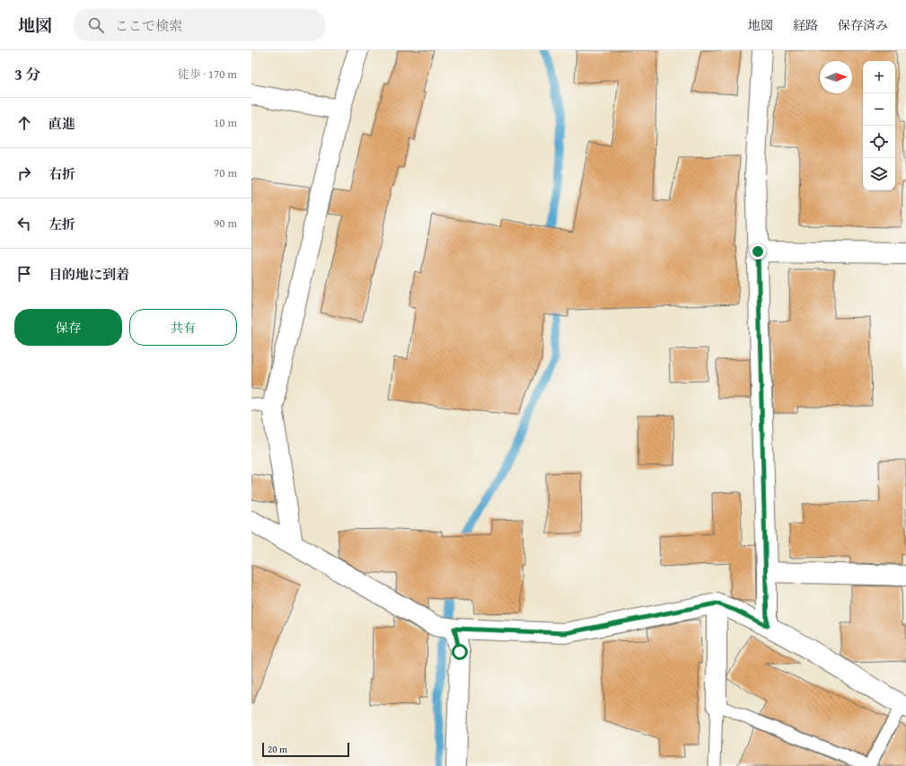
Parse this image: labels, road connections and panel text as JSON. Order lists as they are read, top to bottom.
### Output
{
  "scale_bar": "20 m",
  "north": "right",
  "page": {
    "header": "地図",
    "search": "ここで検索",
    "nav": ["地図", "経路", "保存済み"],
    "heading": ["3 分", "徒歩 · 170 m"],
    "map_buttons": ["+", "−"],
    "list": [
      ["直進", "10 m"],
      ["右折", "70 m"],
      ["左折", "90 m"],
      "目的地に到着"
    ],
    "buttons": ["保存", "共有"],
    "scale": "20 m"
  }
}
